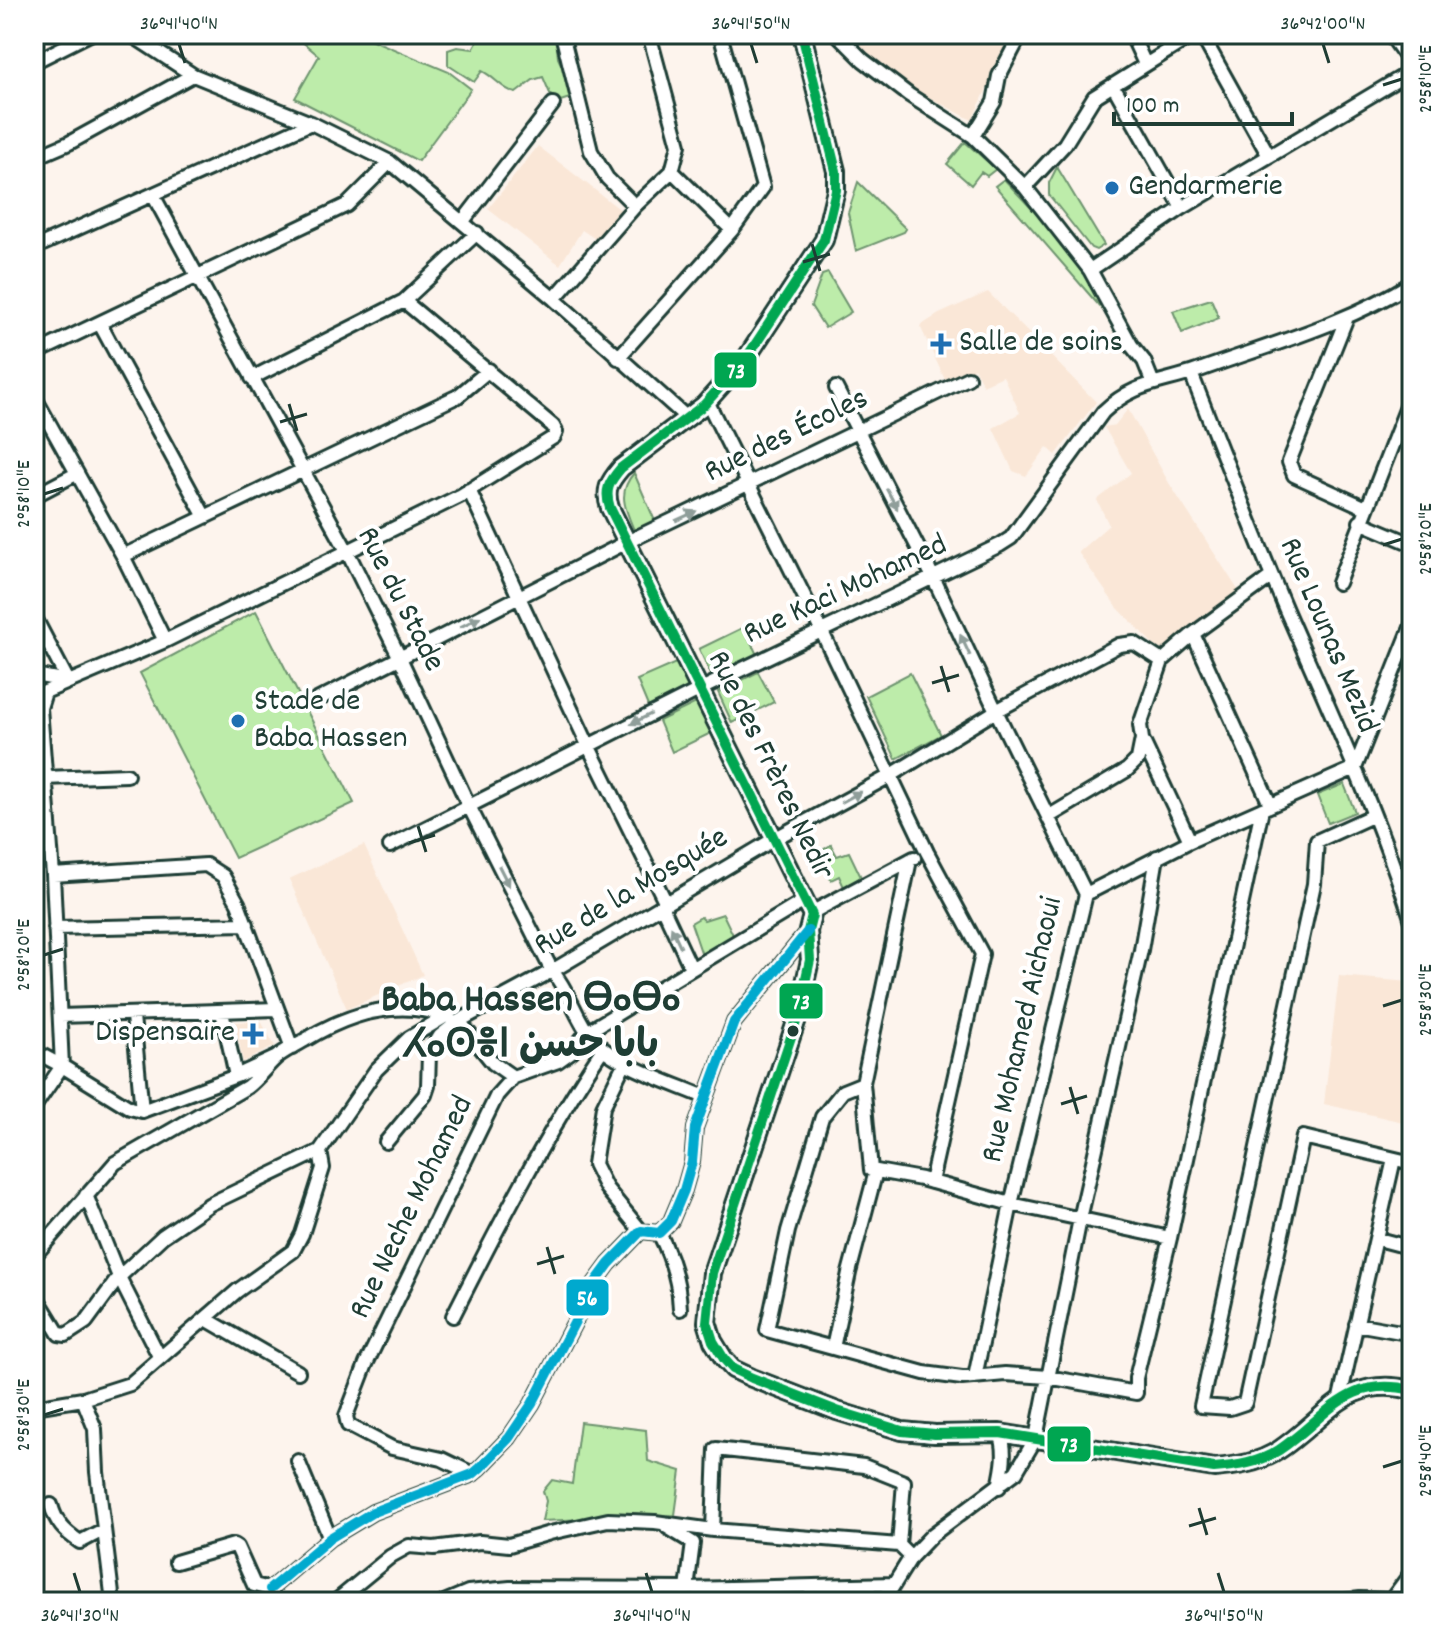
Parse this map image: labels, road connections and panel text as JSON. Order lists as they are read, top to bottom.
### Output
{
  "streets": {
    "main road": ["Rue des Frères Nedir"],
    "street": [
      "Rue des Écoles",
      "Rue Kaci Mohamed",
      "Rue du Stade",
      "Rue Lounas Mezid",
      "Rue de la Mosquée",
      "Rue Mohamed Aichaoui",
      "Rue Neche Mohamed"
    ]
  },
  "crossings": [
    ["Rue des Écoles", "Rue du Stade"],
    ["Rue des Écoles", "Rue des Frères Nedir"],
    ["Rue des Écoles", "Rue Mohamed Aichaoui"],
    ["Rue Kaci Mohamed", "Rue du Stade"],
    ["Rue Kaci Mohamed", "Rue Lounas Mezid"],
    ["Rue Kaci Mohamed", "Rue des Frères Nedir"],
    ["Rue Kaci Mohamed", "Rue Mohamed Aichaoui"],
    ["Rue du Stade", "Rue de la Mosquée"],
    ["Rue du Stade", "Rue Neche Mohamed"],
    ["Rue des Frères Nedir", "Rue de la Mosquée"],
    ["Rue des Frères Nedir", "Rue Neche Mohamed"],
    ["Rue de la Mosquée", "Rue Mohamed Aichaoui"]
  ],
  "one_way": ["Rue des Écoles"],
  "districts": ["Baba Hassen ⴱⴰⴱⴰ ⵃⴰⵙⴻⵏ بابا حسن"],
  "places": {
    "other": ["Gendarmerie", "Stade de Baba Hassen"],
    "health": ["Salle de soins", "Dispensaire"]
  },
  "lines": ["transit line 73", "transit line 56"],
  "scale_bar": "100 m",
  "coordinates": [
    "36°41'40\"N",
    "36°41'50\"N",
    "36°42'00\"N",
    "2°58'10\"E",
    "2°58'20\"E",
    "2°58'30\"E",
    "2°58'40\"E",
    "36°41'30\"N"
  ]
}
